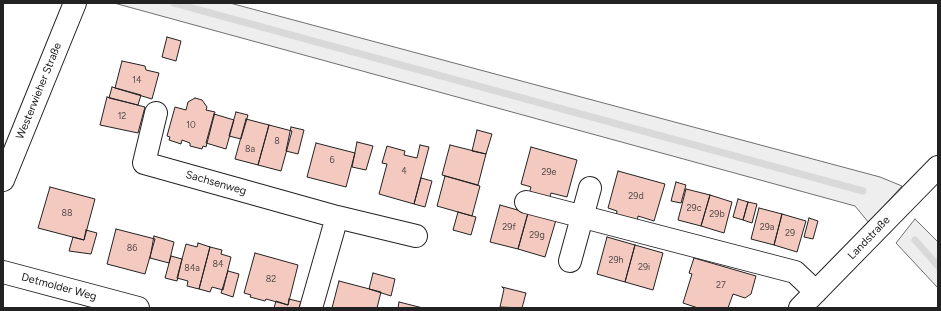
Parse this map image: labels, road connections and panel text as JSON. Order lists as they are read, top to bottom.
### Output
{
  "streets": {
    "street": [
      "Westerwieher Straße",
      "Sachsenweg",
      "Landstraße",
      "Detmolder Weg"
    ]
  },
  "house_numbers": [
    "14",
    "12",
    "10",
    "8",
    "8a",
    "6",
    "4",
    "29e",
    "29d",
    "29c",
    "88",
    "29b",
    "29f",
    "29a",
    "29",
    "29g",
    "86",
    "29h",
    "84",
    "29i",
    "84a",
    "82",
    "27"
  ]
}
